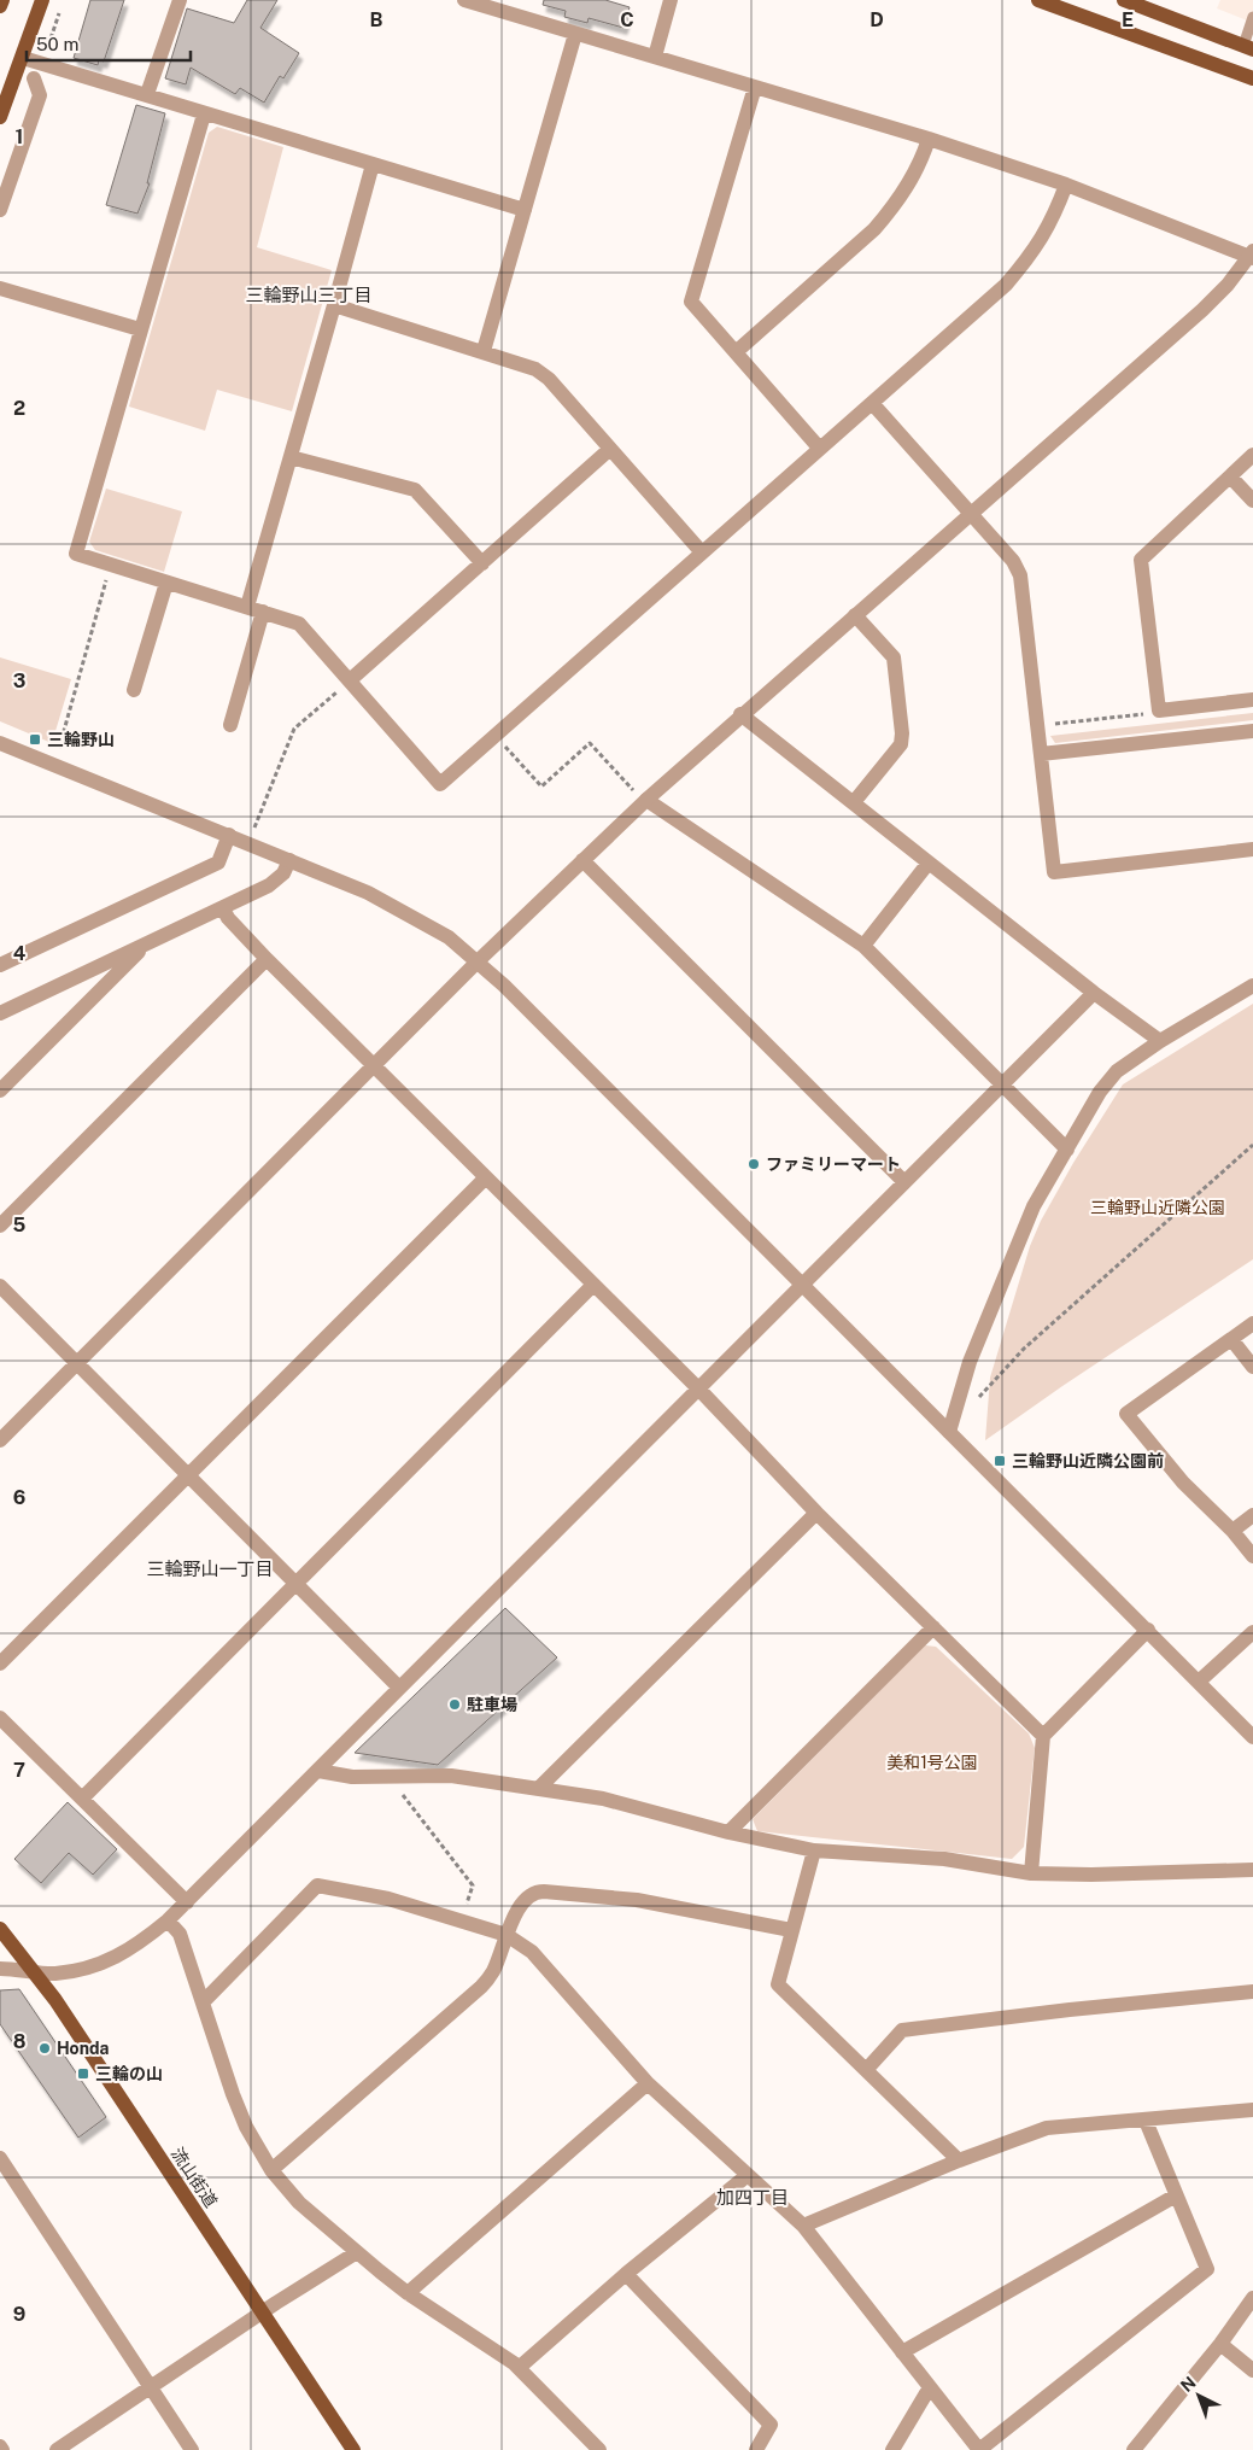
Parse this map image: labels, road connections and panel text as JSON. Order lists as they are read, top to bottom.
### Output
{
  "streets": {
    "main road": ["流山街道"]
  },
  "districts": ["三輪野山三丁目", "三輪野山一丁目", "加四丁目"],
  "parks": ["三輪野山近隣公園", "美和1号公園"],
  "places": {
    "transit": ["三輪野山", "三輪野山近隣公園前", "三輪の山"],
    "other": ["ファミリーマート", "駐車場", "Honda"]
  },
  "scale_bar": "50 m",
  "north": "top left",
  "grid": {
    "columns": [
      "B",
      "C",
      "D",
      "E"
    ],
    "rows": [
      "1",
      "2",
      "3",
      "4",
      "5",
      "6",
      "7",
      "8",
      "9"
    ]
  }
}
